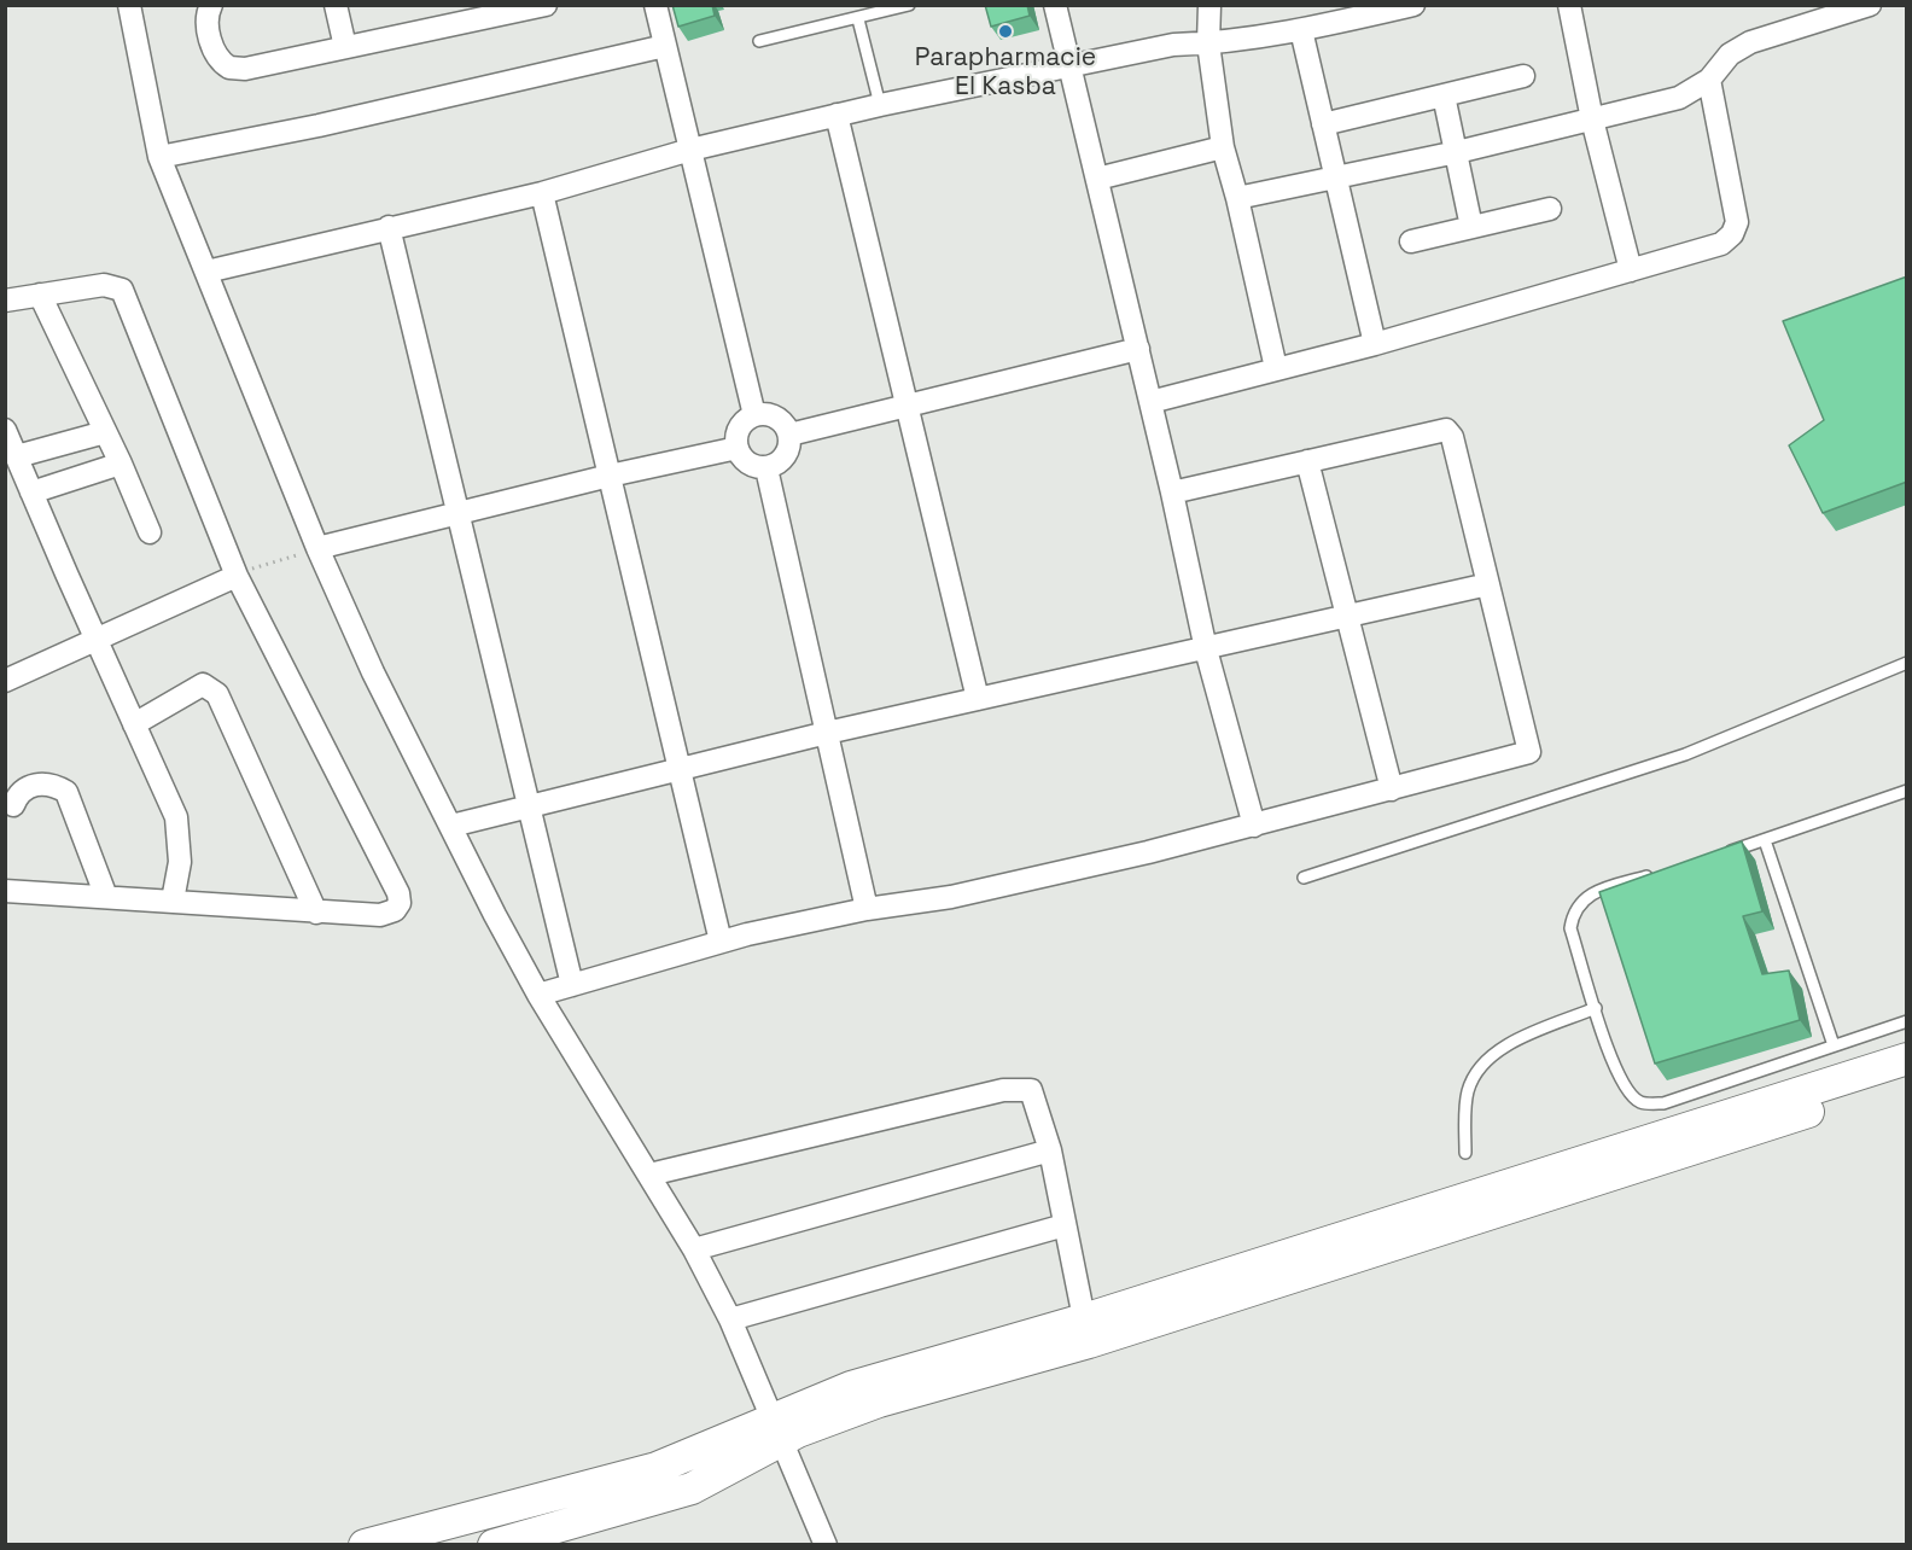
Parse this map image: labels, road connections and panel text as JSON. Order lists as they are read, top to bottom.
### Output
{
  "places": ["Parapharmacie El Kasba"]
}
